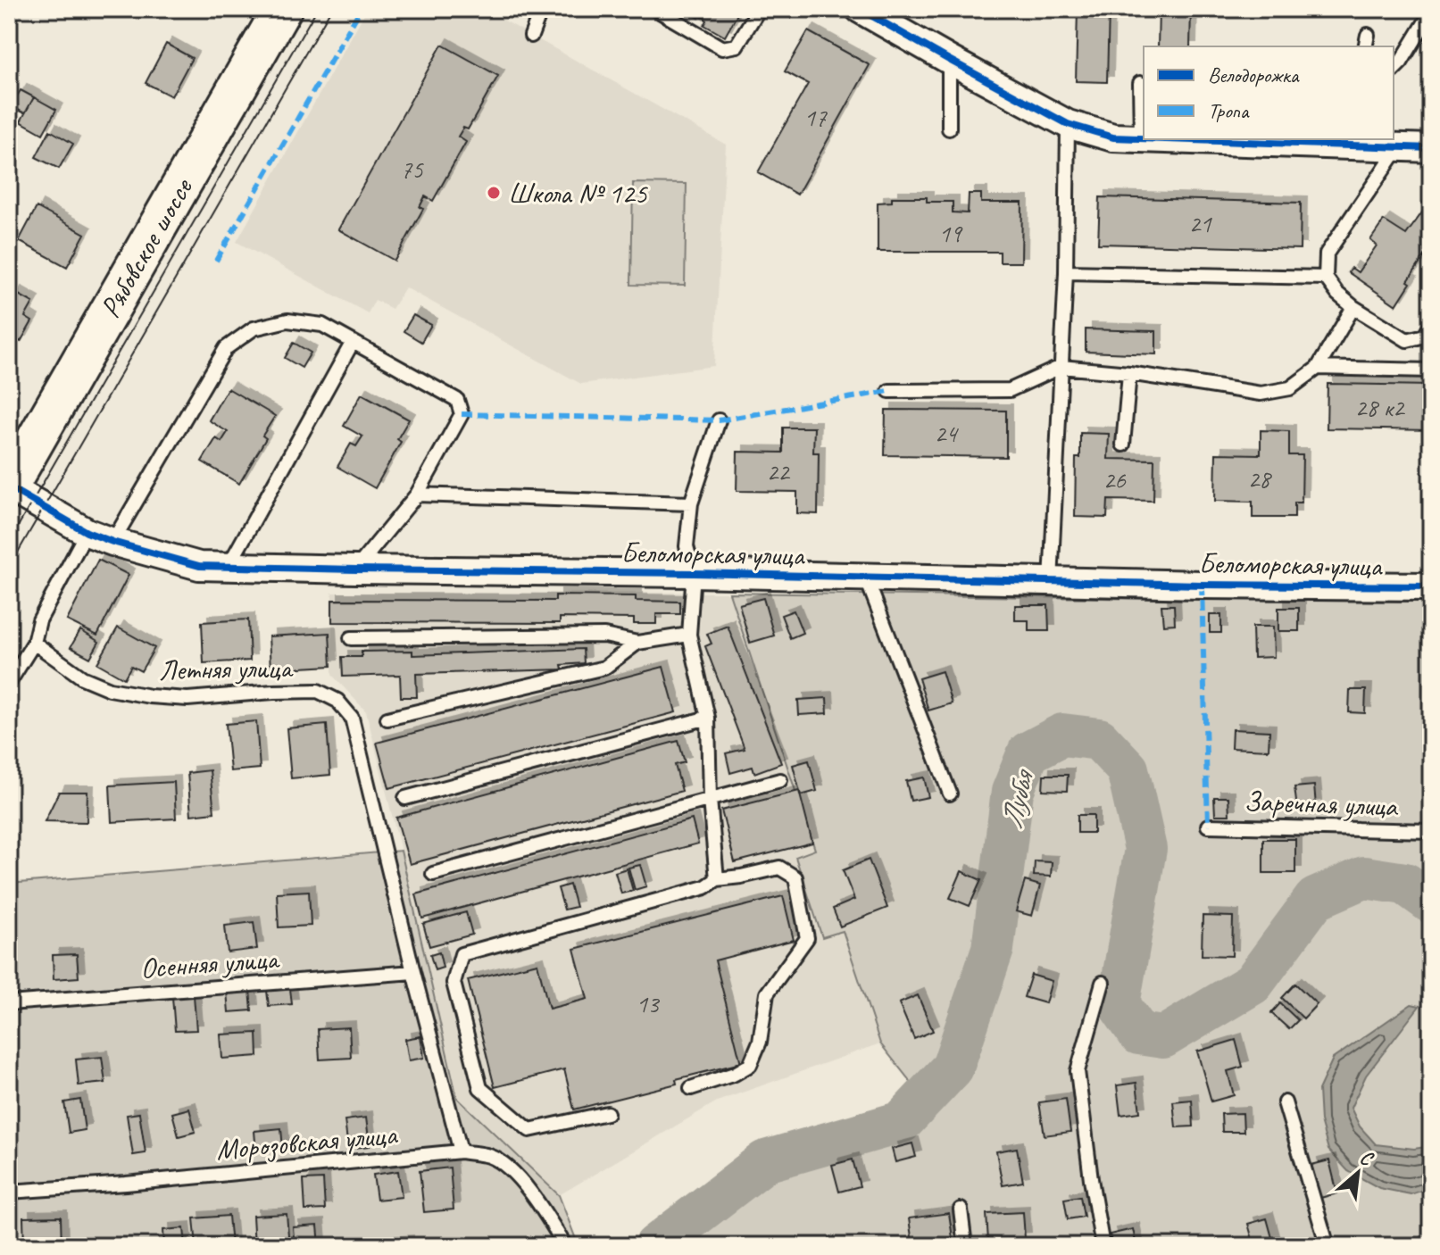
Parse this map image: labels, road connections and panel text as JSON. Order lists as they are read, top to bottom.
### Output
{
  "streets": {
    "main road": ["Рябовское шоссе"],
    "street": ["Беломорская улица"],
    "lane": [
      "Летняя улица",
      "Заречная улица",
      "Осенняя улица",
      "Морозовская улица"
    ]
  },
  "crossings": [
    ["Рябовское шоссе", "Беломорская улица"],
    ["Летняя улица", "Осенняя улица"]
  ],
  "water": ["Лубья"],
  "places": ["Школа № 125"],
  "house_numbers": [
    "17",
    "75",
    "21",
    "19",
    "28 к2",
    "24",
    "22",
    "28",
    "26",
    "13"
  ],
  "legend": ["Велодорожка", "Тропа"],
  "north": "top right"
}
